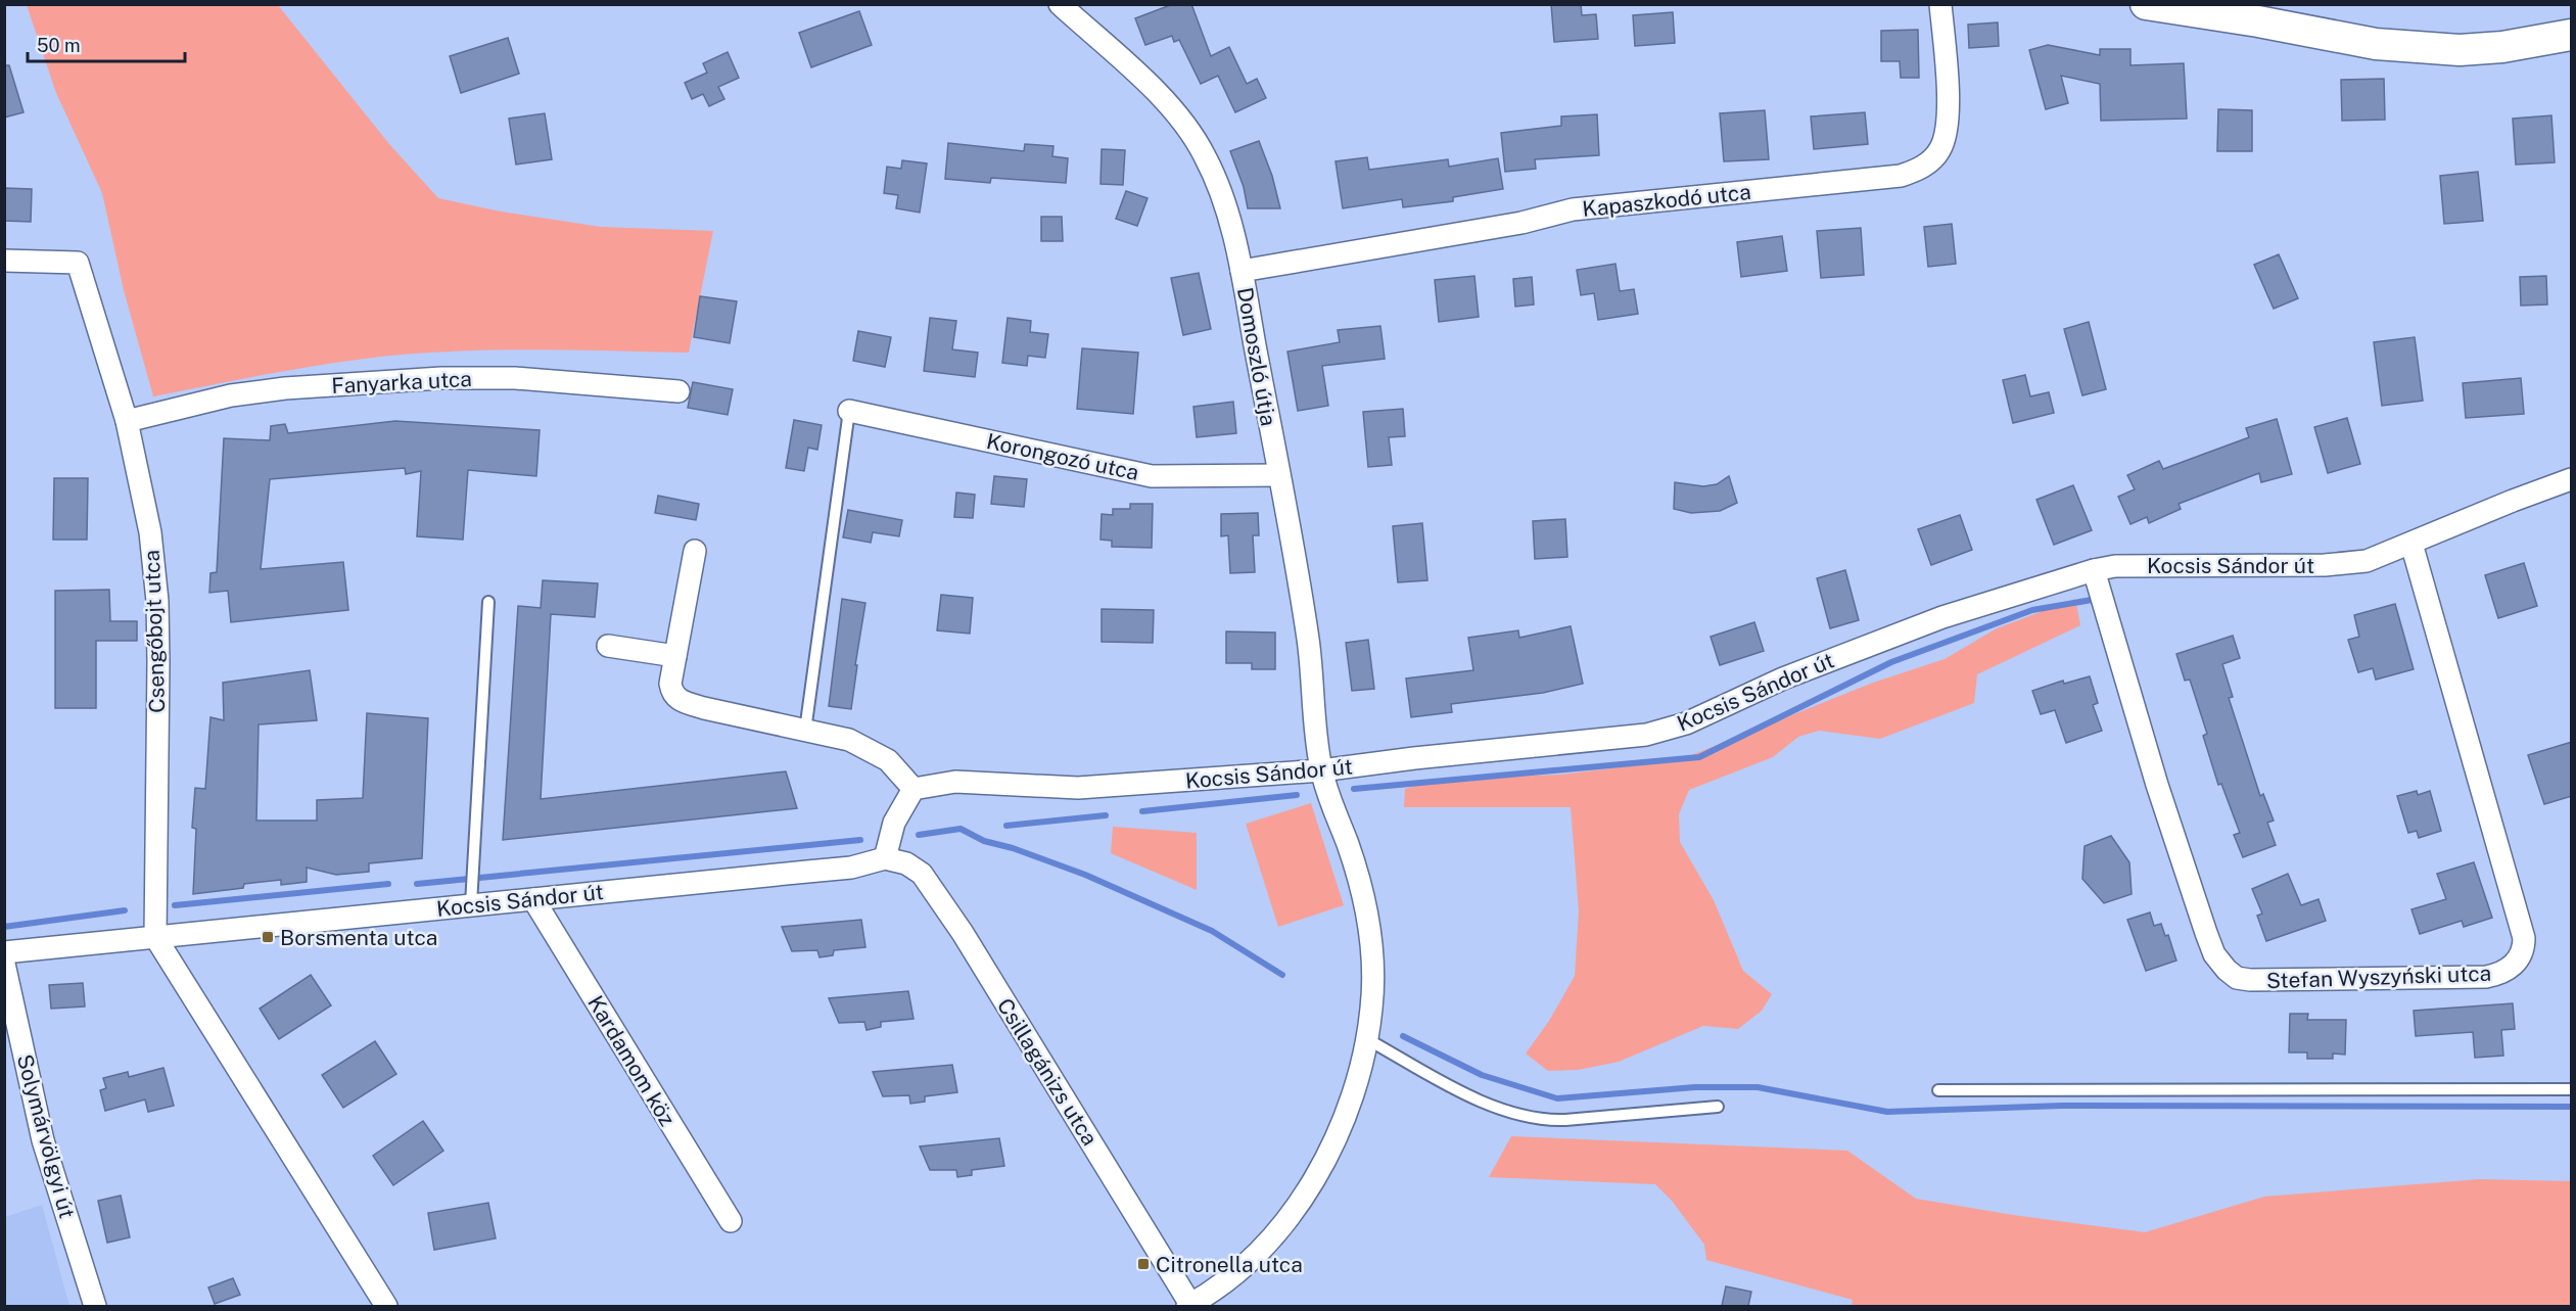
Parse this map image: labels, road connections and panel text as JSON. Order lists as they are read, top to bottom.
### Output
{
  "streets": {
    "street": [
      "Kapaszkodó utca",
      "Domoszló útja",
      "Fanyarka utca",
      "Korongozó utca",
      "Kocsis Sándor út",
      "Csengőbojt utca",
      "Stefan Wyszyński utca",
      "Kardamom köz",
      "Csillagánizs utca",
      "Solymárvölgyi út"
    ]
  },
  "crossings": [
    ["Kapaszkodó utca", "Domoszló útja"],
    ["Domoszló útja", "Korongozó utca"],
    ["Domoszló útja", "Kocsis Sándor út"],
    ["Domoszló útja", "Csillagánizs utca"],
    ["Fanyarka utca", "Csengőbojt utca"],
    ["Kocsis Sándor út", "Csengőbojt utca"],
    ["Kocsis Sándor út", "Stefan Wyszyński utca"],
    ["Kocsis Sándor út", "Kardamom köz"],
    ["Kocsis Sándor út", "Csillagánizs utca"]
  ],
  "places": {
    "transit": ["Borsmenta utca", "Citronella utca"]
  },
  "scale_bar": "50 m"
}
